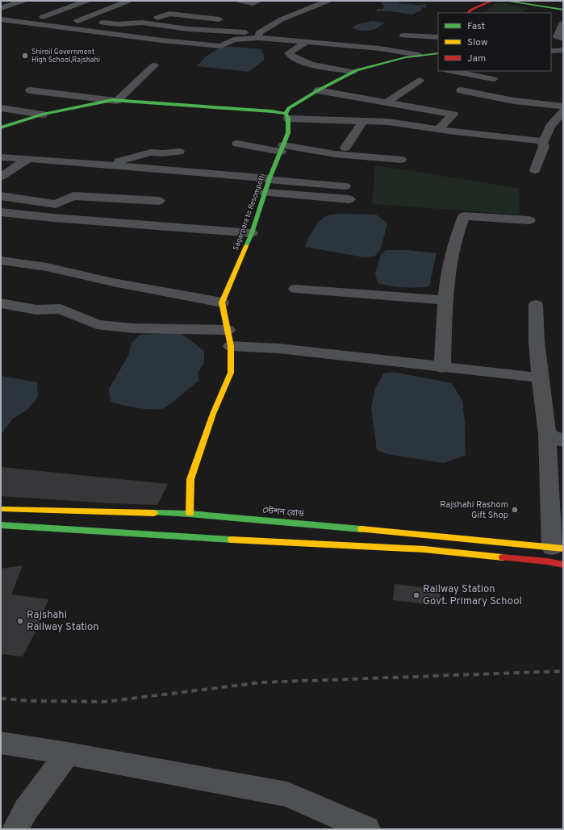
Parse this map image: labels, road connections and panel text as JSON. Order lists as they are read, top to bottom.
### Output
{
  "streets": {
    "main road": ["Sagarpara to Resompotti", "স্টেশন রোড"]
  },
  "places": [
    "Shiroil Government High School,Rajshahi",
    "Rajshahi Rashom Gift Shop",
    "Railway Station Govt. Primary School",
    "Rajshahi Railway Station"
  ],
  "legend": ["Fast", "Slow", "Jam"]
}
